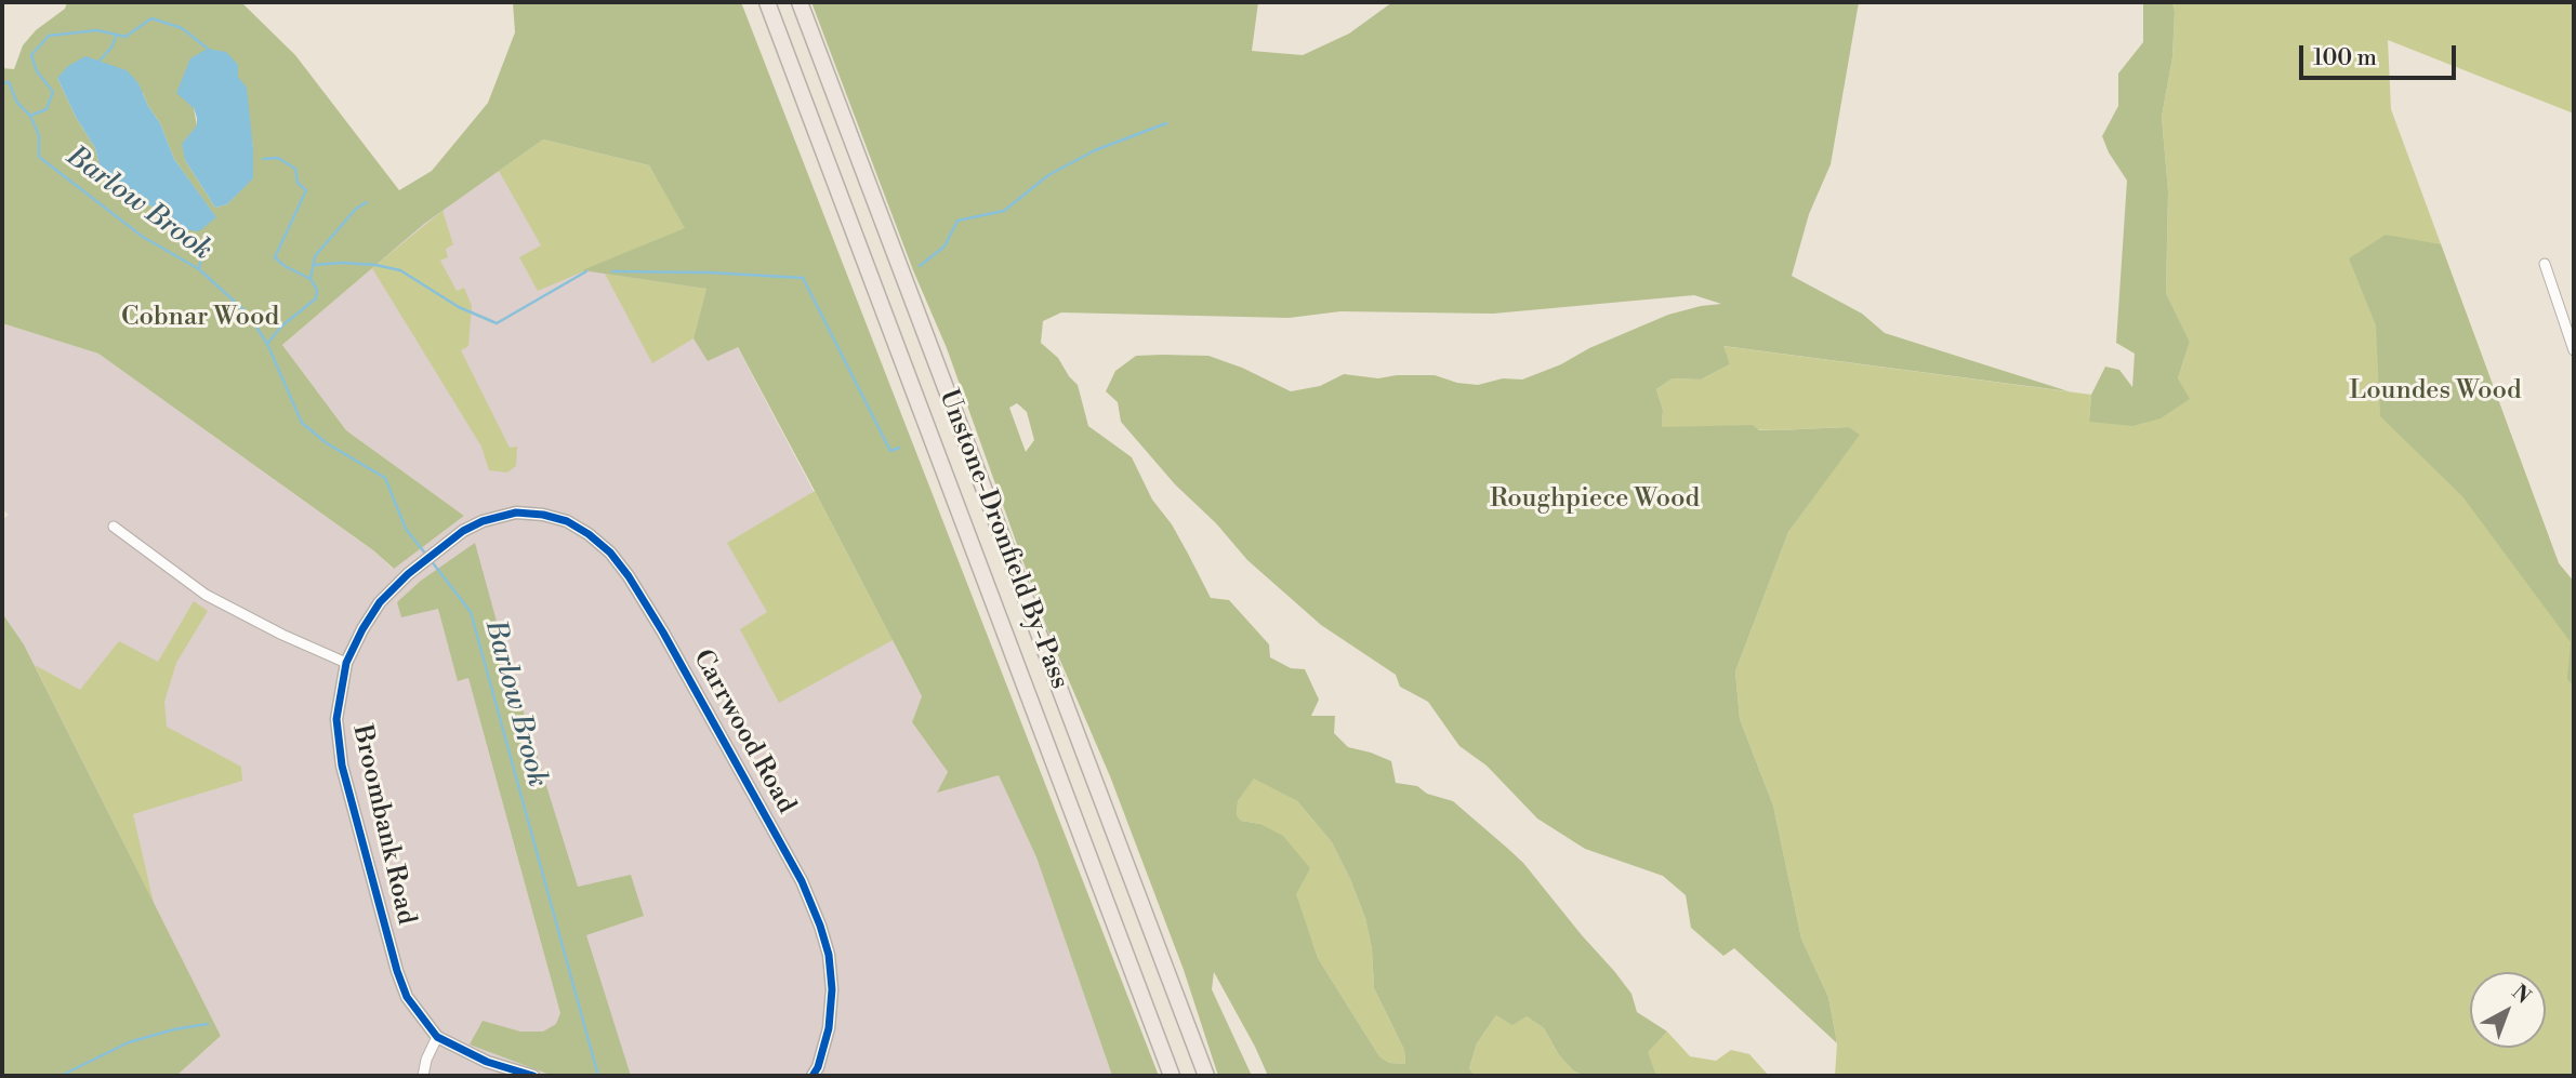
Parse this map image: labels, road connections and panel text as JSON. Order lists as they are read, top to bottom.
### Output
{
  "streets": {
    "highway": ["Unstone-Dronfield By-Pass"],
    "street": ["Carrwood Road", "Broombank Road"]
  },
  "crossings": [
    ["Carrwood Road", "Broombank Road"]
  ],
  "water": ["Barlow Brook"],
  "parks": ["Cobnar Wood", "Loundes Wood", "Roughpiece Wood"],
  "scale_bar": "100 m",
  "north": "top right"
}
